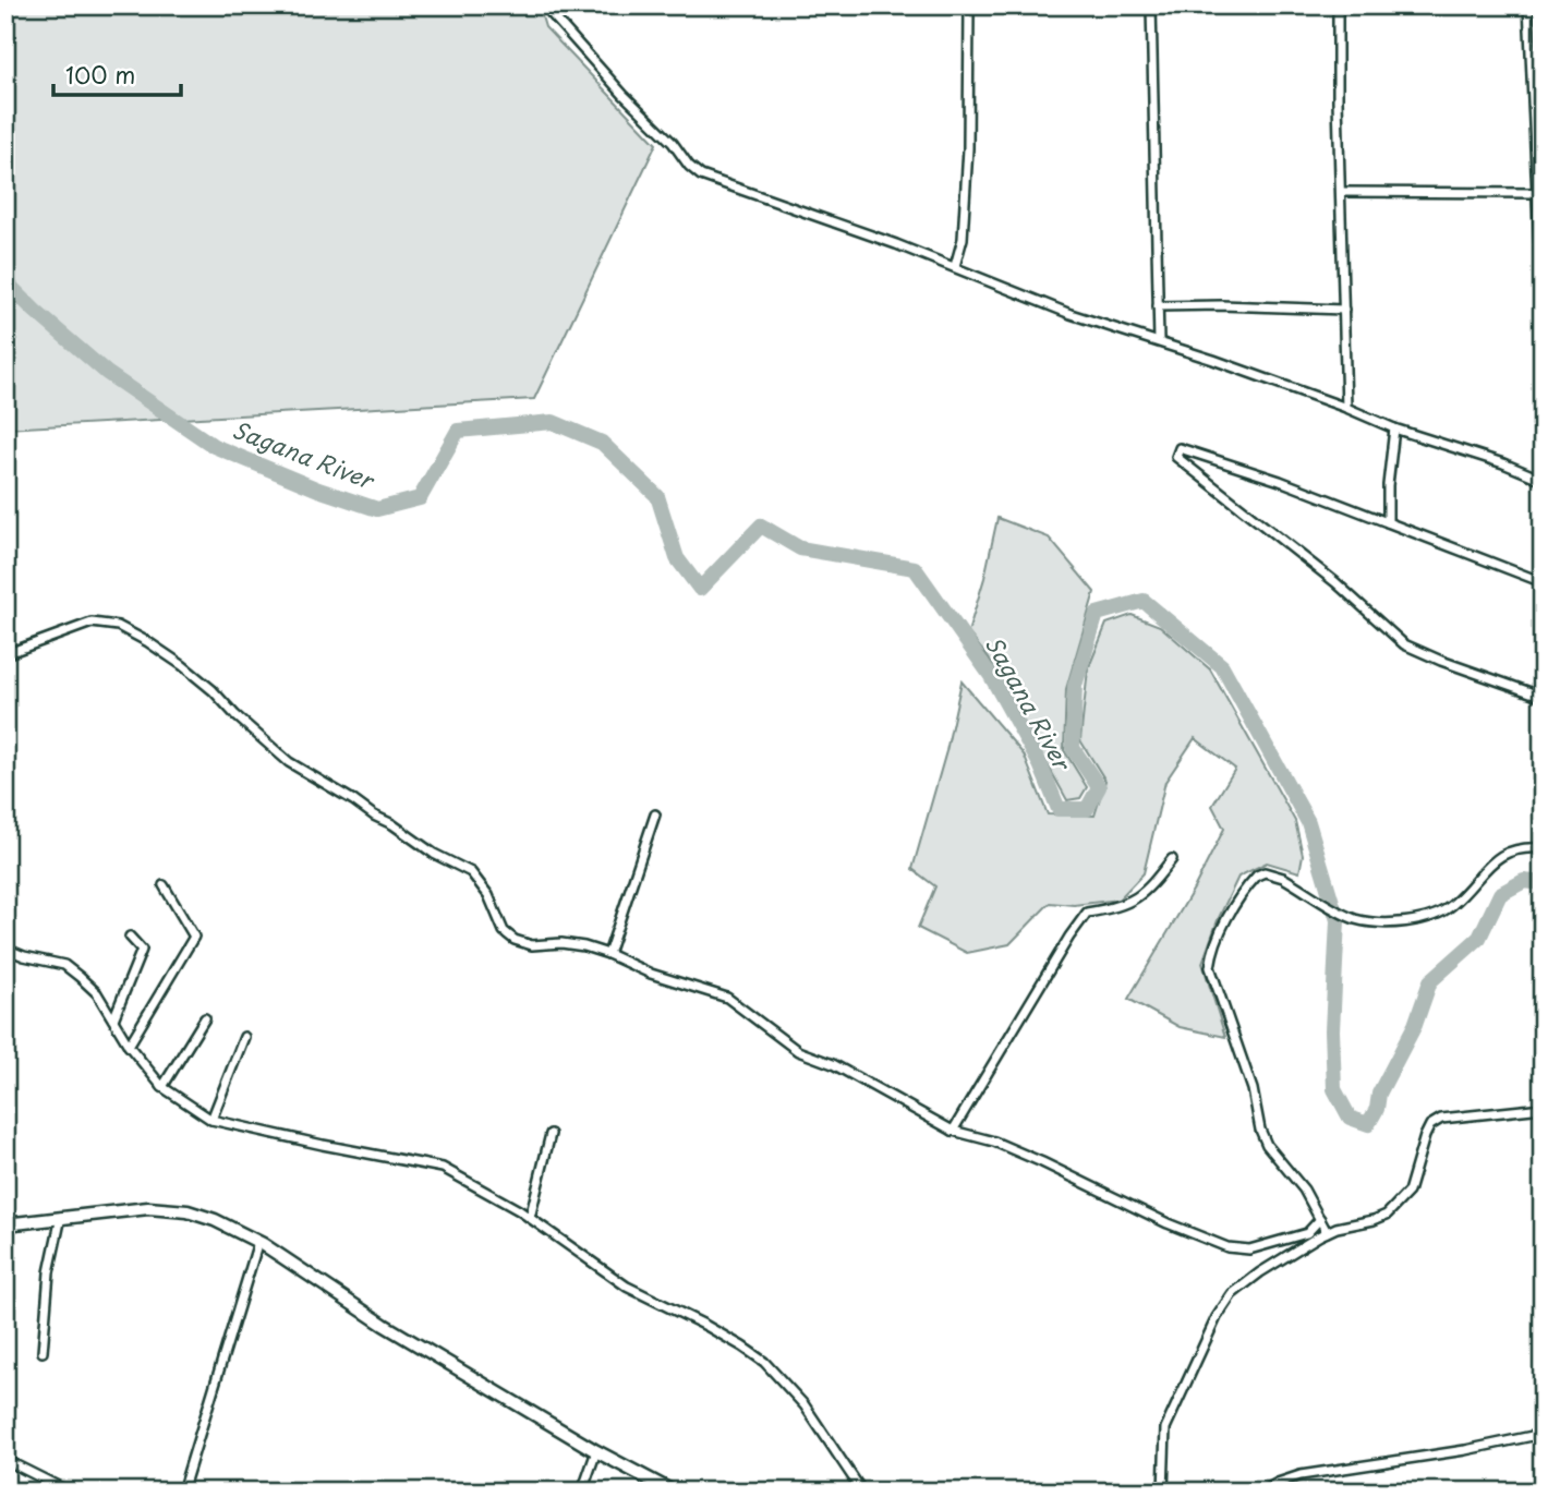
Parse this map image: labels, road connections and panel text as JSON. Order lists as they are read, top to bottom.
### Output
{
  "water": ["Sagana River"],
  "scale_bar": "100 m"
}
